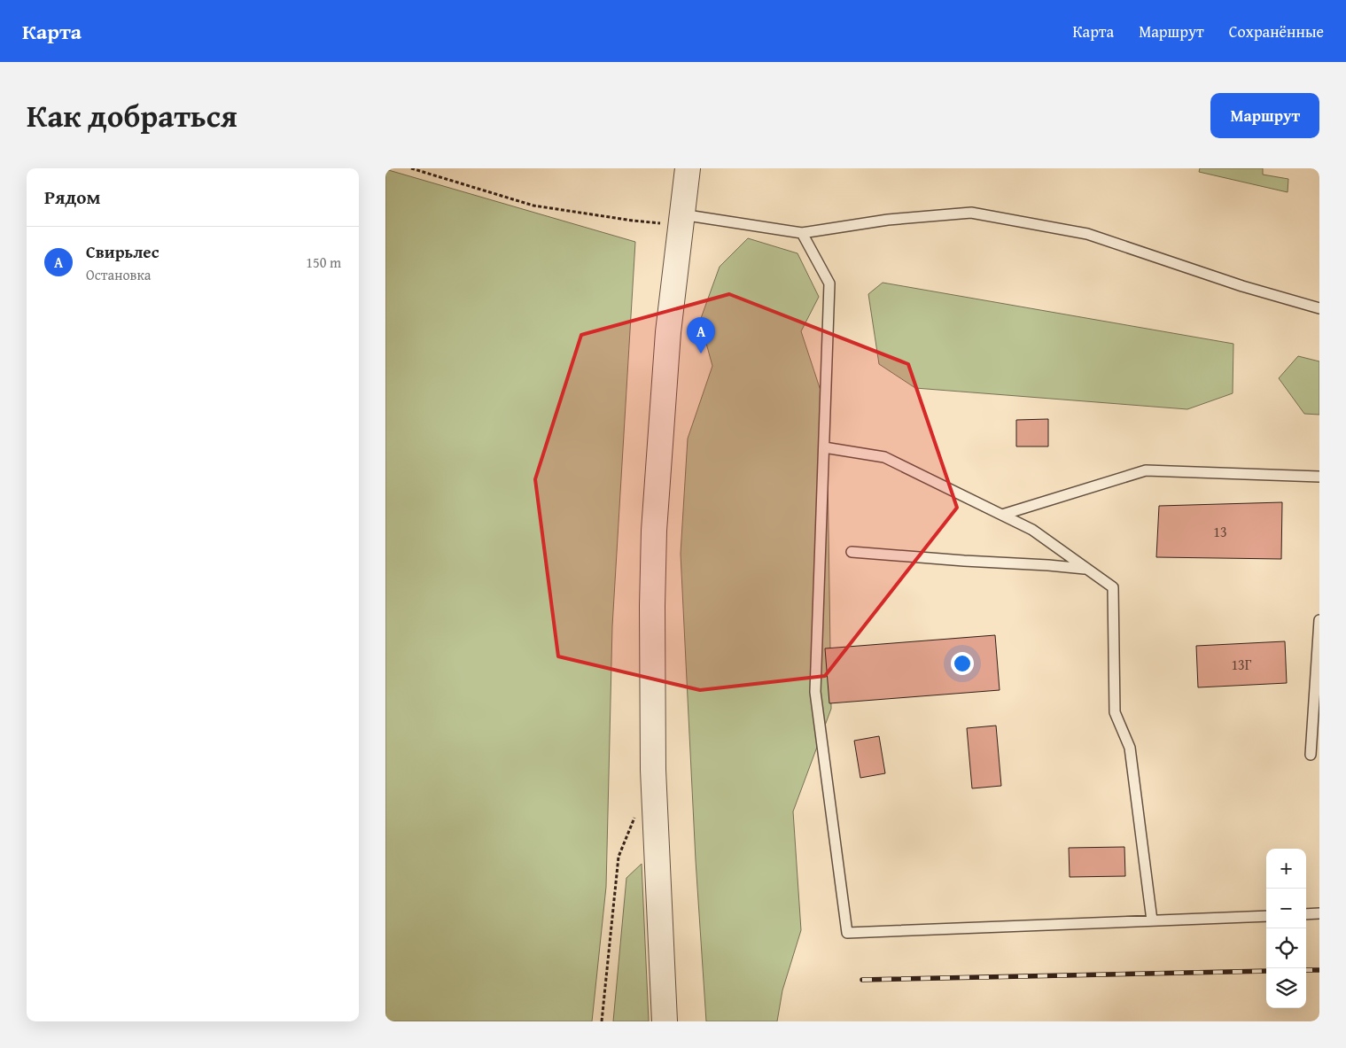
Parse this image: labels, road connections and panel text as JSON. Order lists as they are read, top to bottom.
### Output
{
  "house_numbers": ["13", "13Г"],
  "page": {
    "header": "Карта",
    "nav": ["Карта", "Маршрут", "Сохранённые"],
    "title": "Как добраться",
    "buttons": "Маршрут",
    "heading": "Рядом",
    "list": [
      {
        "mark": "A",
        "name": "Свирьлес",
        "note": "Остановка",
        "value": "150 m"
      }
    ],
    "pins": "A",
    "map_buttons": ["+", "−"]
  }
}
